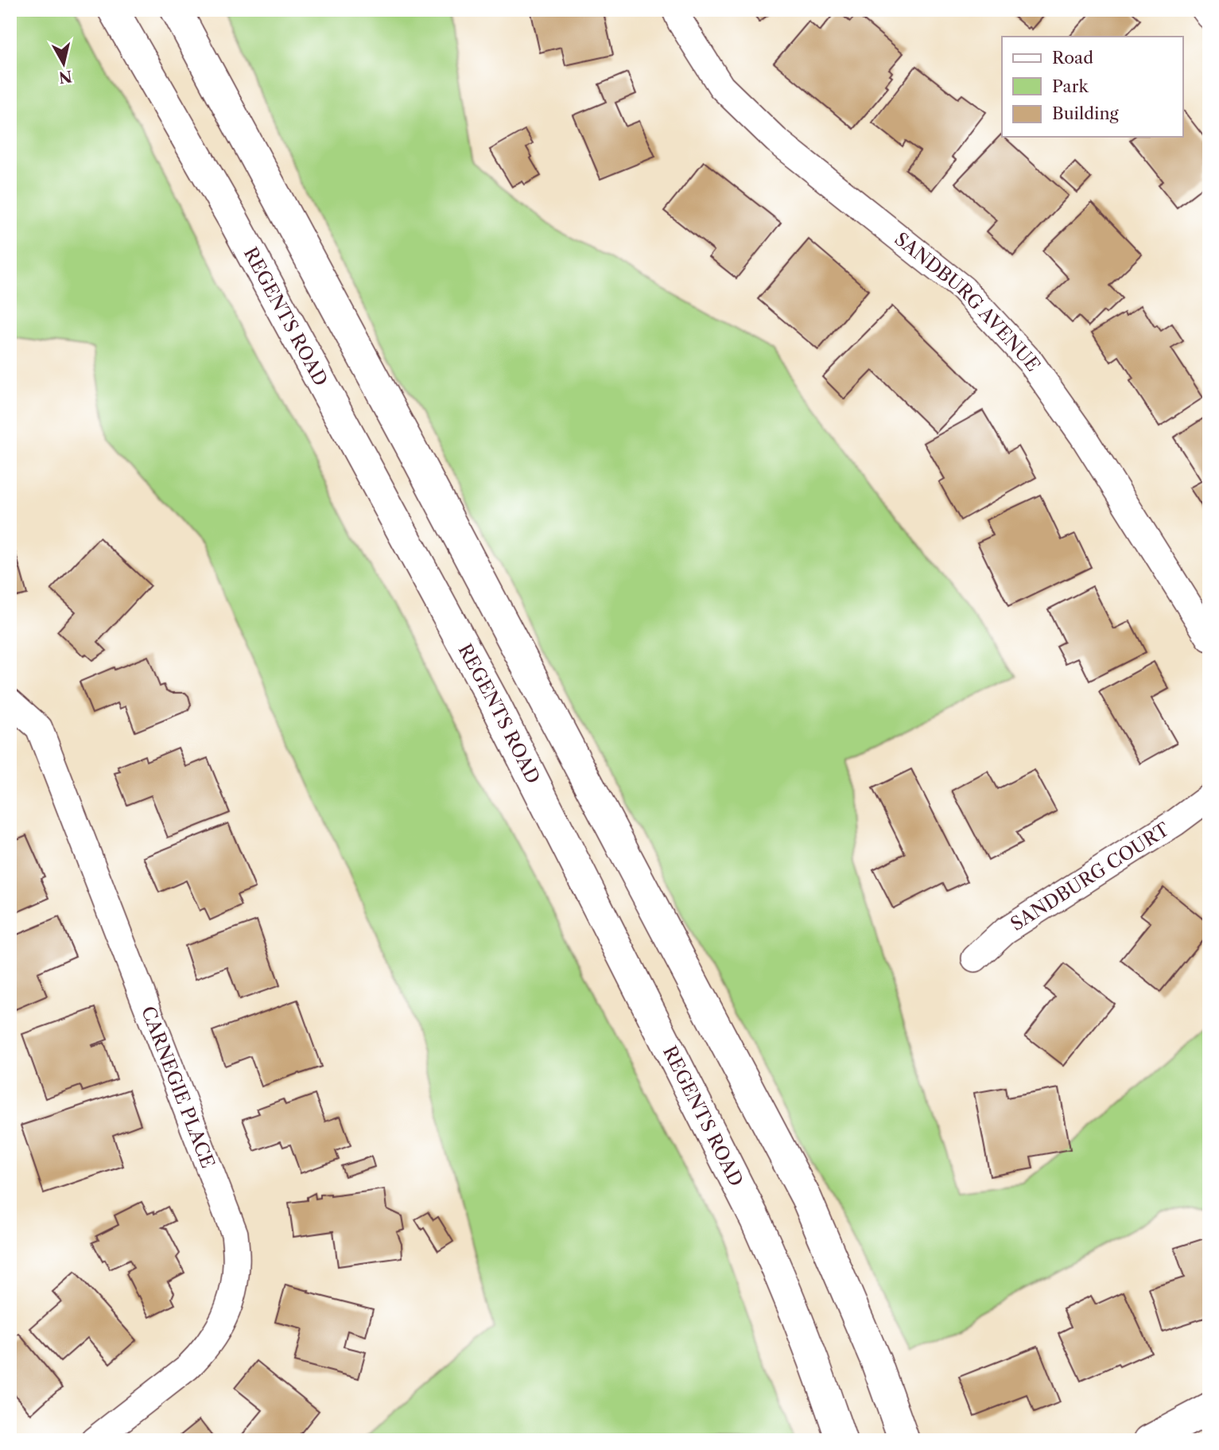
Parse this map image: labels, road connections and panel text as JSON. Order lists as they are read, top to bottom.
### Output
{
  "streets": {
    "main road": ["REGENTS ROAD"],
    "street": ["SANDBURG AVENUE", "SANDBURG COURT", "CARNEGIE PLACE"]
  },
  "legend": ["Road", "Park", "Building"],
  "north": "bottom"
}
